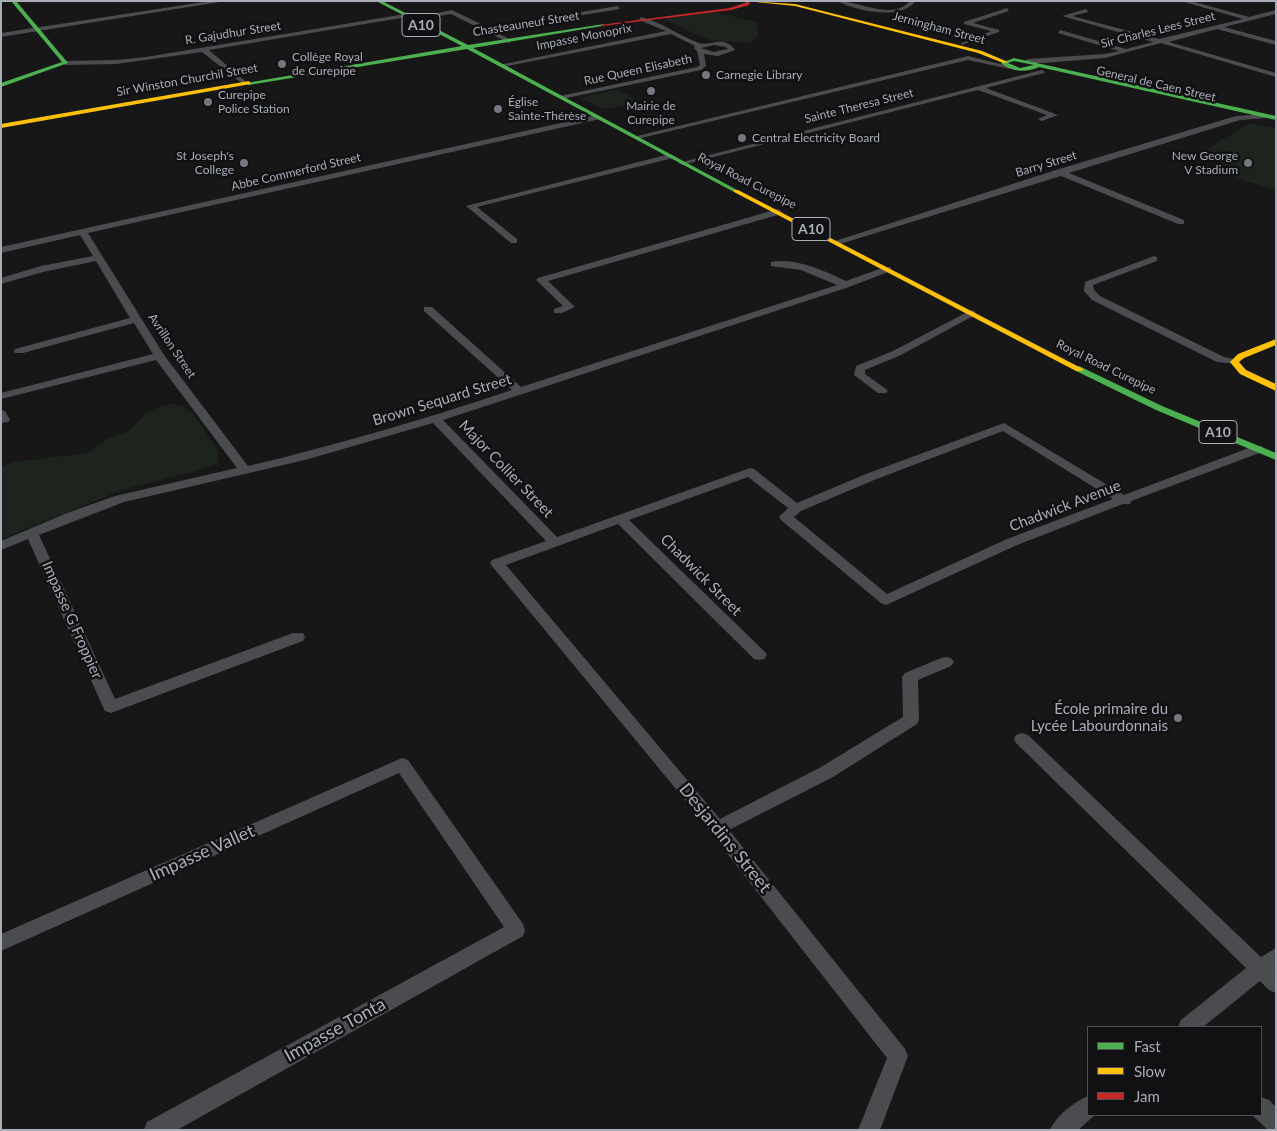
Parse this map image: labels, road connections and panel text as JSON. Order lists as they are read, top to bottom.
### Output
{
  "streets": {
    "street": [
      "Chasteauneuf Street",
      "A10",
      "Jerningham Street",
      "Sir Charles Lees Street",
      "R. Gajudhur Street",
      "Impasse Monoprix",
      "Rue Queen Elisabeth",
      "Sir Winston Churchil Street",
      "General de Caen Street",
      "Sainte Theresa Street",
      "Barry Street",
      "Abbe Commerford Street",
      "Royal Road Curepipe",
      "Avrillon Street",
      "Brown Sequard Street",
      "Major Collier Street",
      "Chadwick Avenue",
      "Chadwick Street",
      "Impasse G Froppier",
      "Desjardins Street",
      "Impasse Vallet",
      "Impasse Tonta"
    ]
  },
  "crossings": [
    ["Chasteauneuf Street", "Jerningham Street"],
    ["Chasteauneuf Street", "R. Gajudhur Street"],
    ["Chasteauneuf Street", "Sir Winston Churchil Street"],
    ["Chasteauneuf Street", "Royal Road Curepipe"],
    ["A10", "Royal Road Curepipe"],
    ["A10", "Chadwick Avenue"],
    ["Jerningham Street", "Sir Charles Lees Street"],
    ["Jerningham Street", "General de Caen Street"],
    ["Jerningham Street", "Sainte Theresa Street"],
    ["Sir Charles Lees Street", "General de Caen Street"],
    ["Sir Charles Lees Street", "Sainte Theresa Street"],
    ["R. Gajudhur Street", "Royal Road Curepipe"],
    ["Impasse Monoprix", "Royal Road Curepipe"],
    ["Rue Queen Elisabeth", "Royal Road Curepipe"],
    ["Sir Winston Churchil Street", "Royal Road Curepipe"],
    ["General de Caen Street", "Sainte Theresa Street"],
    ["General de Caen Street", "Barry Street"],
    ["Sainte Theresa Street", "Royal Road Curepipe"],
    ["Barry Street", "Royal Road Curepipe"],
    ["Abbe Commerford Street", "Royal Road Curepipe"],
    ["Abbe Commerford Street", "Avrillon Street"],
    ["Royal Road Curepipe", "Brown Sequard Street"],
    ["Royal Road Curepipe", "Chadwick Avenue"],
    ["Avrillon Street", "Brown Sequard Street"],
    ["Brown Sequard Street", "Major Collier Street"],
    ["Brown Sequard Street", "Impasse G Froppier"],
    ["Major Collier Street", "Desjardins Street"],
    ["Impasse Vallet", "Impasse Tonta"]
  ],
  "places": [
    "Collège Royal de Curepipe",
    "Carnegie Library",
    "Mairie de Curepipe",
    "Curepipe Police Station",
    "Église Sainte-Thérèse",
    "Central Electricity Board",
    "St Joseph's College",
    "New George V Stadium",
    "École primaire du Lycée Labourdonnais"
  ],
  "legend": ["Fast", "Slow", "Jam"]
}
